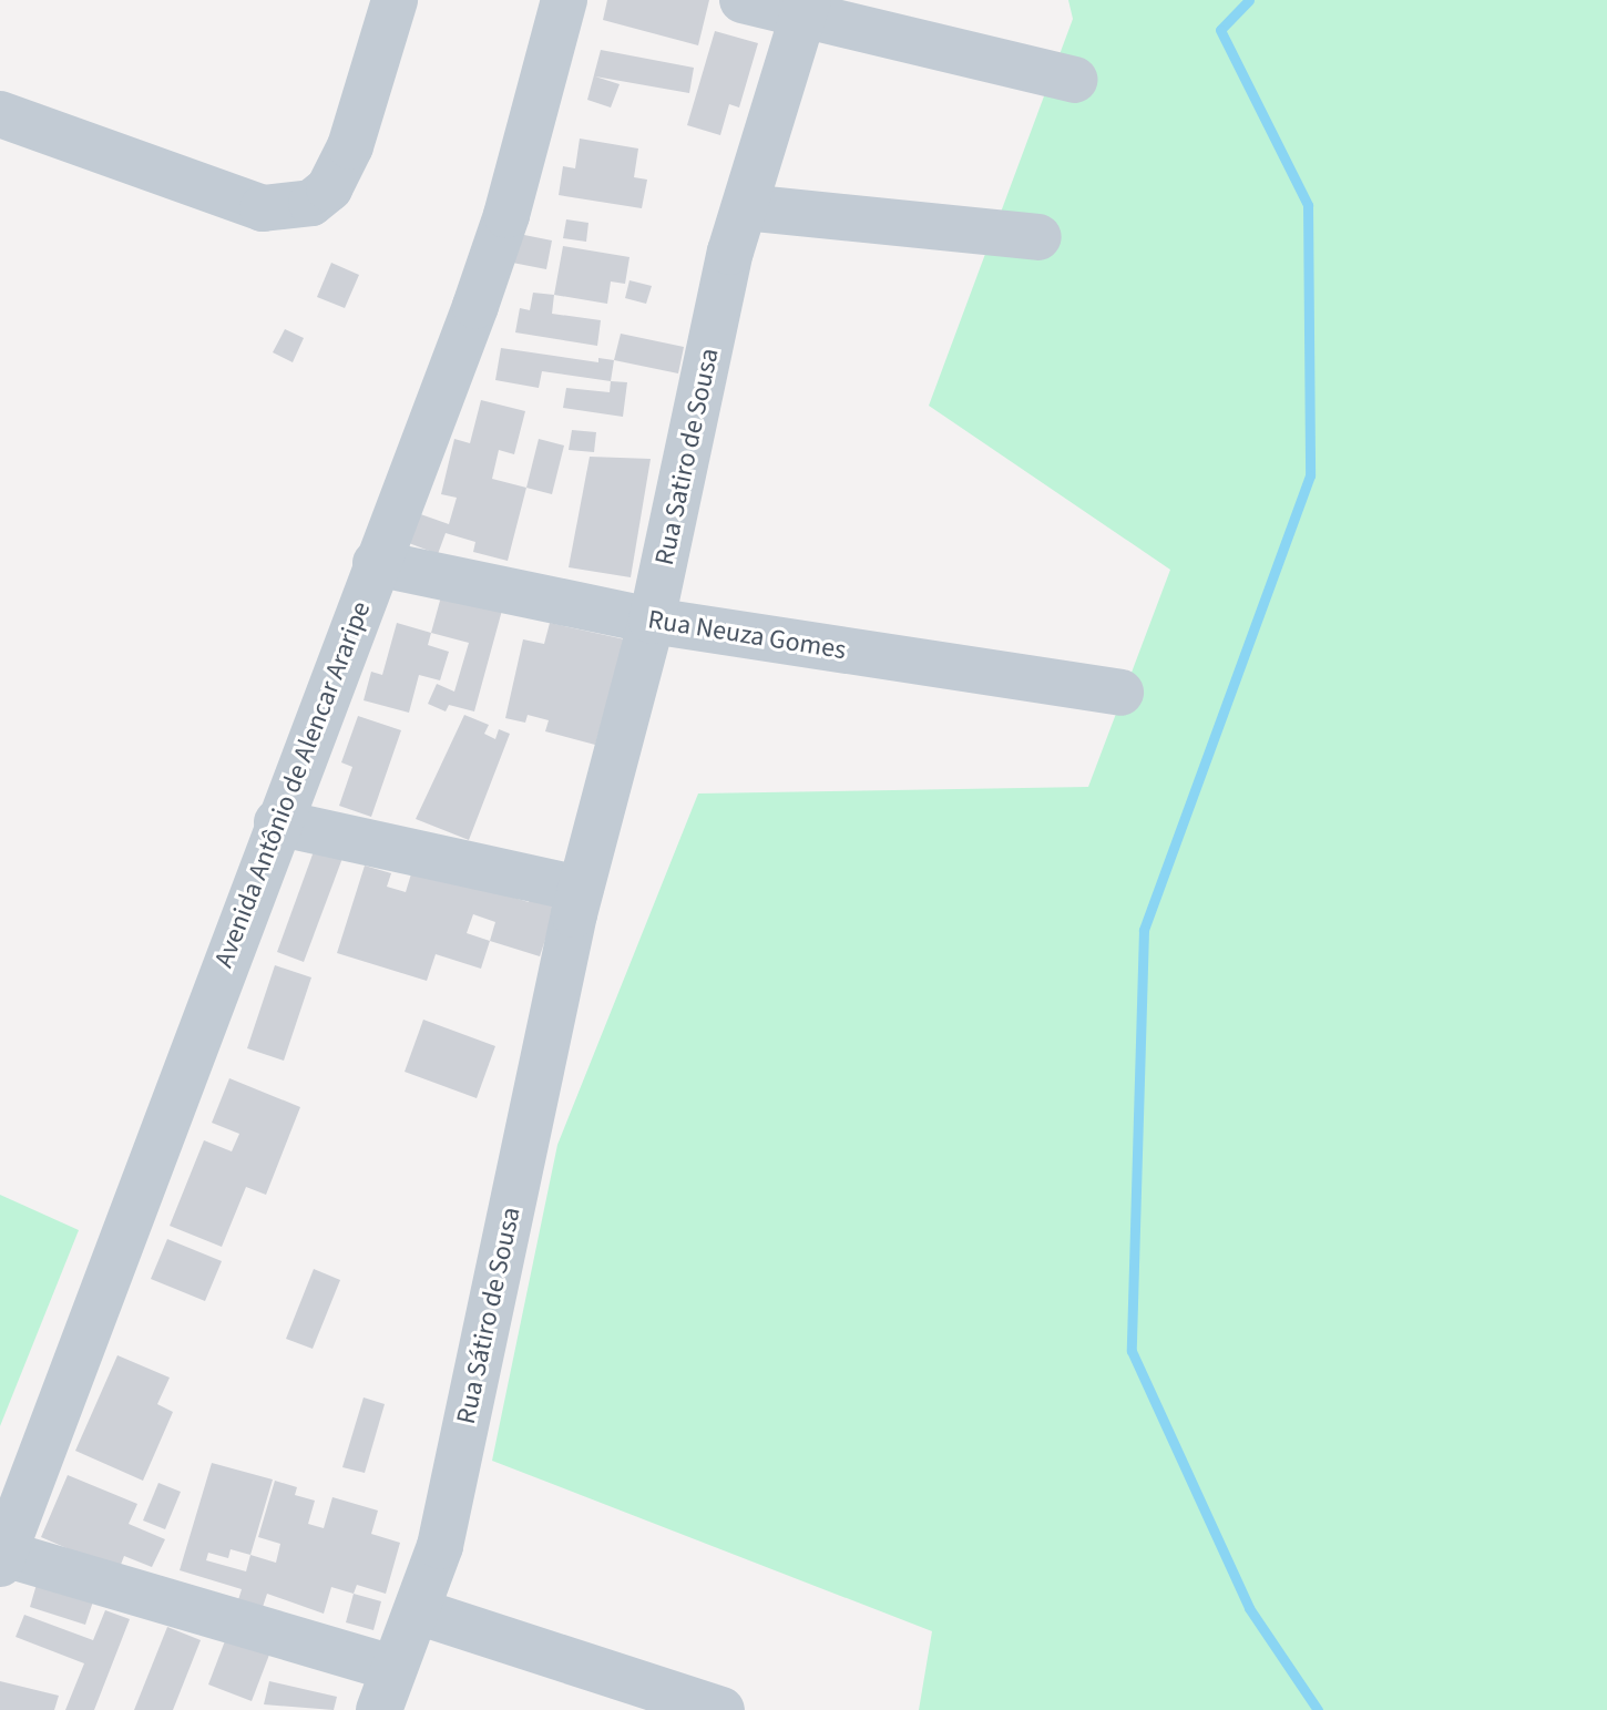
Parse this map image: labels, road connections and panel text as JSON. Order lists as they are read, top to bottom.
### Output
{
  "streets": {
    "street": [
      "Rua Satiro de Sousa",
      "Rua Neuza Gomes",
      "Avenida Antônio de Alencar Araripe",
      "Rua Sátiro de Sousa"
    ]
  },
  "crossings": [
    ["Rua Satiro de Sousa", "Rua Neuza Gomes"],
    ["Rua Satiro de Sousa", "Rua Sátiro de Sousa"],
    ["Rua Neuza Gomes", "Avenida Antônio de Alencar Araripe"]
  ]
}
